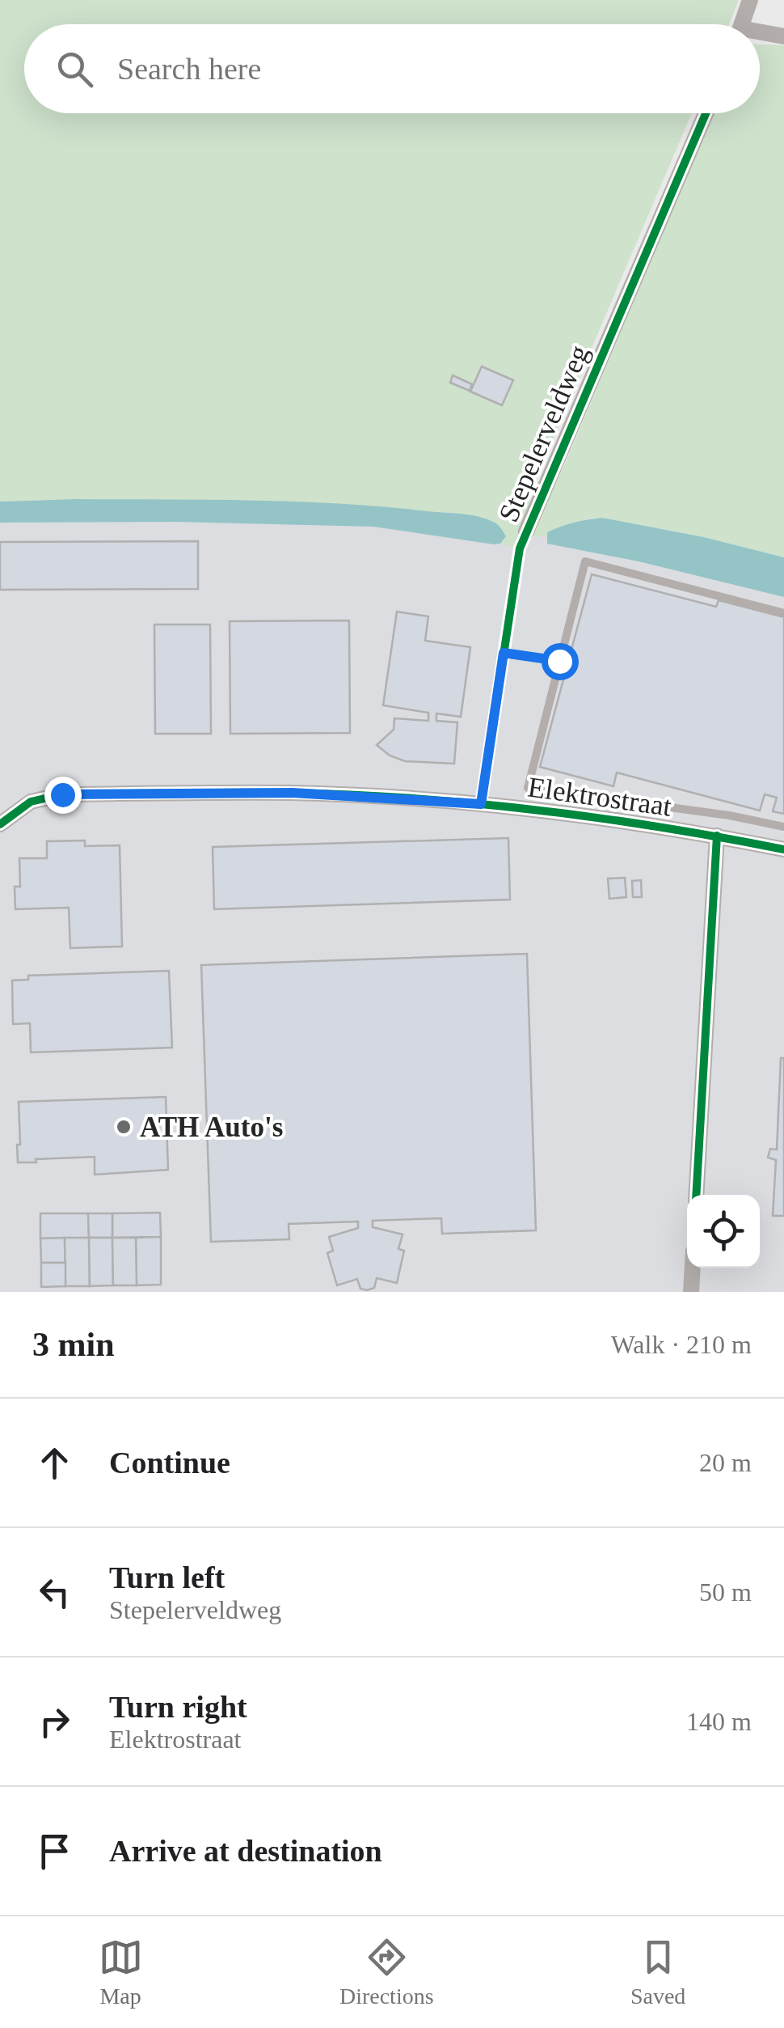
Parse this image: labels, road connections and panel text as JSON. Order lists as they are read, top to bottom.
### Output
{
  "streets": {
    "street": ["Stepelerveldweg", "Elektrostraat"]
  },
  "places": ["ATH Auto's"],
  "page": {
    "search": "Search here",
    "heading": ["3 min", "Walk · 210 m"],
    "list": [
      ["Continue", "20 m"],
      ["Turn left", "Stepelerveldweg", "50 m"],
      ["Turn right", "Elektrostraat", "140 m"],
      "Arrive at destination"
    ],
    "nav": ["Map", "Directions", "Saved"]
  }
}
